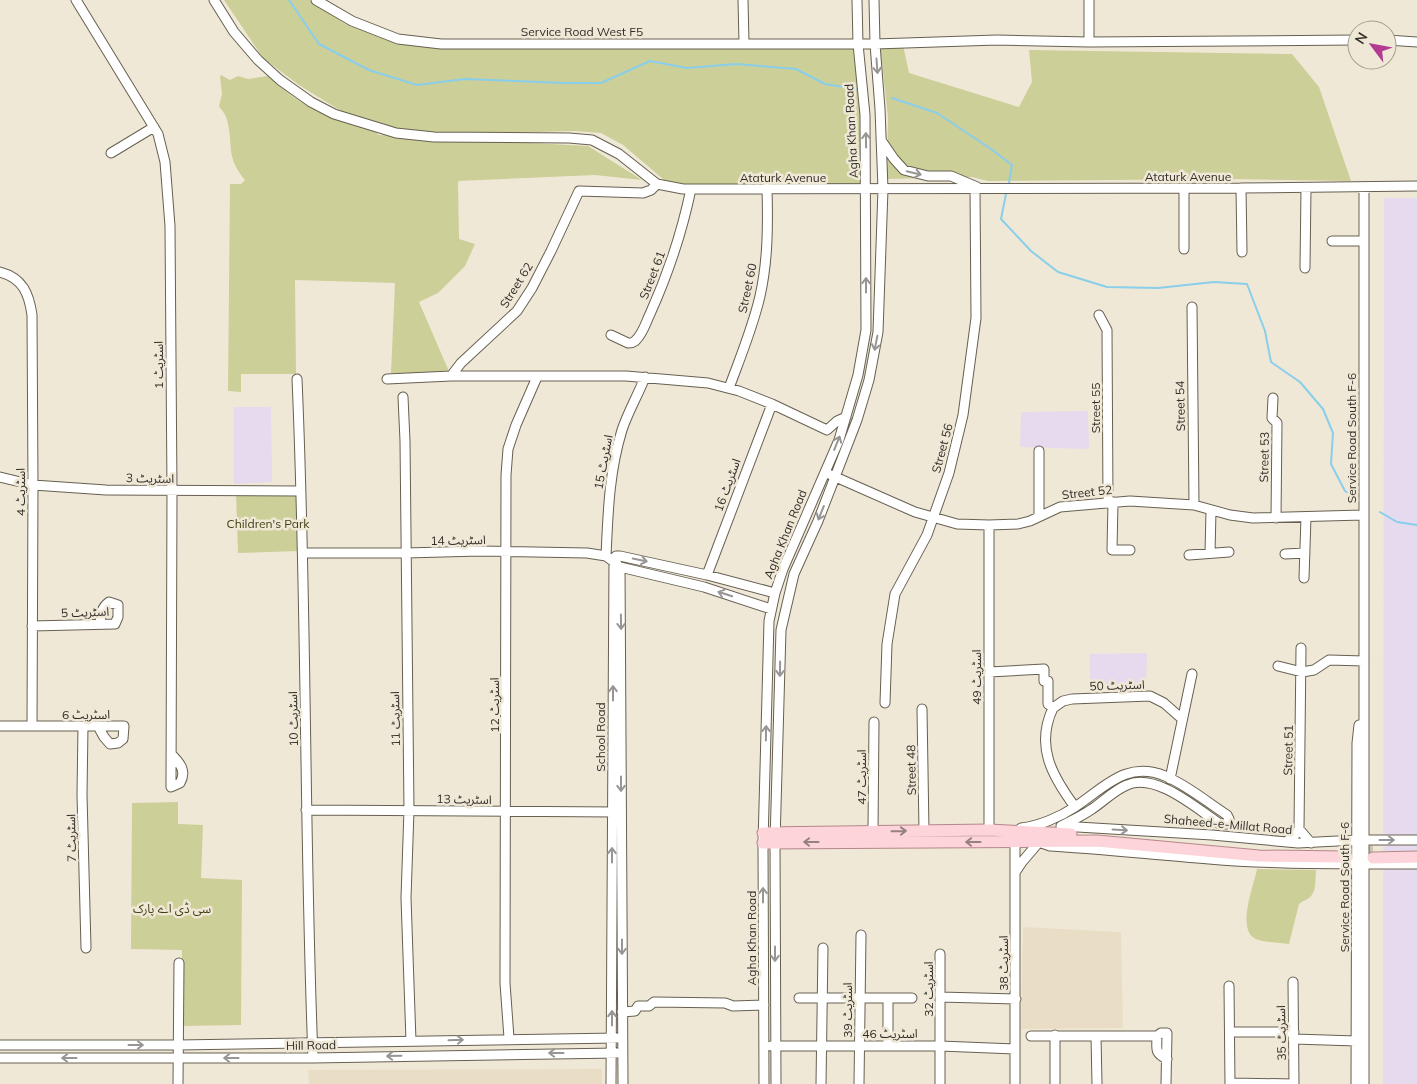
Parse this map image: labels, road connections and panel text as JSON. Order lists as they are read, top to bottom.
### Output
{
  "streets": {
    "main road": ["Shaheed-e-Millat Road"],
    "street": [
      "Service Road West F5",
      "Agha Khan Road",
      "Ataturk Avenue",
      "Street 61",
      "Street 62",
      "Street 60",
      "اسٹریٹ 1",
      "Street 54",
      "Street 55",
      "Service Road South F-6",
      "Street 56",
      "Street 53",
      "اسٹریٹ 15",
      "اسٹریٹ 3",
      "اسٹریٹ 16",
      "اسٹریٹ 4",
      "Street 52",
      "اسٹریٹ 14",
      "اسٹریٹ 5",
      "اسٹریٹ 49",
      "اسٹریٹ 50",
      "اسٹریٹ 12",
      "اسٹریٹ 6",
      "اسٹریٹ 10",
      "اسٹریٹ 11",
      "School Road",
      "Street 51",
      "Street 48",
      "اسٹریٹ 47",
      "اسٹریٹ 13",
      "اسٹریٹ 7",
      "اسٹریٹ 38",
      "اسٹریٹ 32",
      "اسٹریٹ 39",
      "اسٹریٹ 46",
      "اسٹریٹ 35",
      "Hill Road"
    ]
  },
  "crossings": [
    ["Service Road West F5", "Agha Khan Road"],
    ["Agha Khan Road", "Ataturk Avenue"],
    ["Agha Khan Road", "Street 52"],
    ["Agha Khan Road", "Shaheed-e-Millat Road"],
    ["Agha Khan Road", "اسٹریٹ 46"],
    ["Ataturk Avenue", "Street 61"],
    ["Ataturk Avenue", "Street 62"],
    ["Ataturk Avenue", "Street 60"],
    ["Ataturk Avenue", "Service Road South F-6"],
    ["Ataturk Avenue", "Street 56"],
    ["اسٹریٹ 1", "اسٹریٹ 3"],
    ["Street 54", "Street 52"],
    ["Street 55", "Street 52"],
    ["Service Road South F-6", "Street 52"],
    ["Service Road South F-6", "Shaheed-e-Millat Road"],
    ["Street 56", "Street 52"],
    ["Street 53", "Street 52"],
    ["اسٹریٹ 15", "اسٹریٹ 14"],
    ["اسٹریٹ 15", "School Road"],
    ["اسٹریٹ 3", "اسٹریٹ 4"],
    ["اسٹریٹ 3", "اسٹریٹ 10"],
    ["اسٹریٹ 4", "اسٹریٹ 5"],
    ["اسٹریٹ 4", "اسٹریٹ 6"],
    ["Street 52", "اسٹریٹ 49"],
    ["اسٹریٹ 14", "اسٹریٹ 12"],
    ["اسٹریٹ 14", "اسٹریٹ 10"],
    ["اسٹریٹ 14", "اسٹریٹ 11"],
    ["اسٹریٹ 14", "School Road"],
    ["اسٹریٹ 49", "Shaheed-e-Millat Road"],
    ["اسٹریٹ 12", "اسٹریٹ 13"],
    ["اسٹریٹ 12", "Hill Road"],
    ["اسٹریٹ 6", "اسٹریٹ 7"],
    ["اسٹریٹ 10", "اسٹریٹ 13"],
    ["اسٹریٹ 10", "Hill Road"],
    ["اسٹریٹ 11", "اسٹریٹ 13"],
    ["اسٹریٹ 11", "Hill Road"],
    ["School Road", "اسٹریٹ 13"],
    ["School Road", "Hill Road"],
    ["Street 48", "Shaheed-e-Millat Road"],
    ["اسٹریٹ 47", "Shaheed-e-Millat Road"],
    ["Shaheed-e-Millat Road", "اسٹریٹ 38"],
    ["اسٹریٹ 38", "اسٹریٹ 46"],
    ["اسٹریٹ 32", "اسٹریٹ 46"],
    ["اسٹریٹ 39", "اسٹریٹ 46"]
  ],
  "parks": ["Children's Park", "سی ڈی اے پارک"],
  "north": "top left"
}
